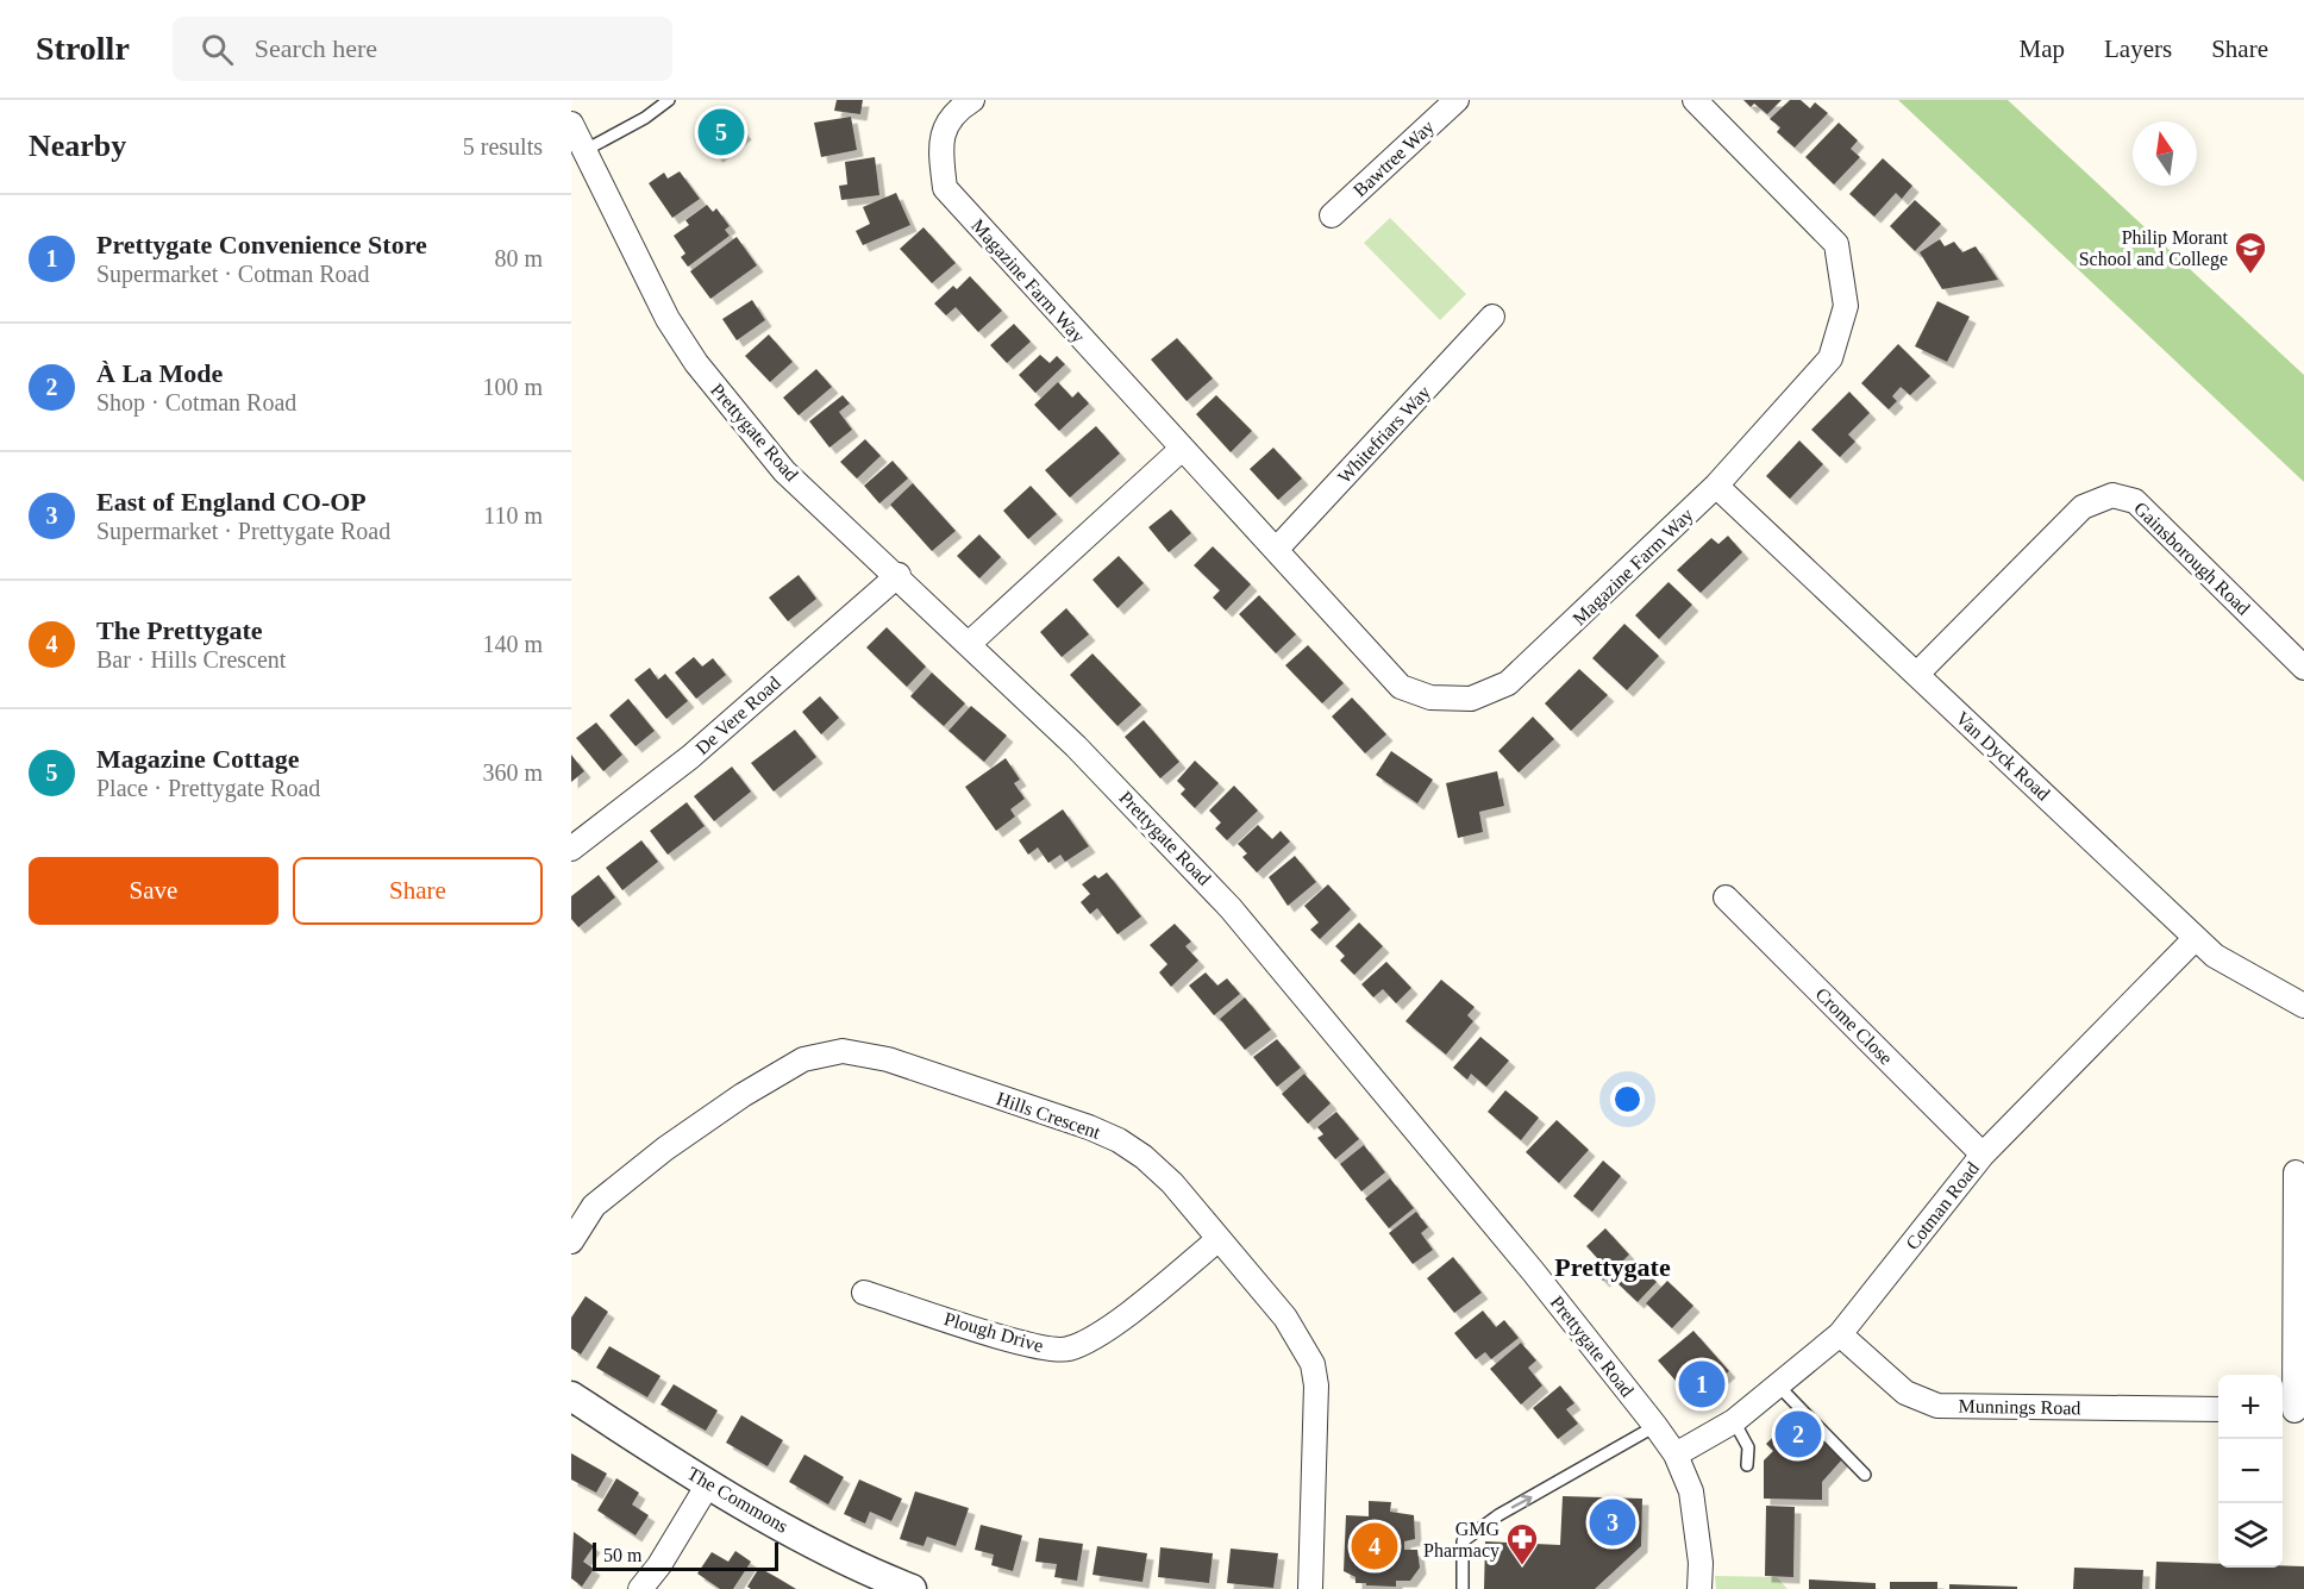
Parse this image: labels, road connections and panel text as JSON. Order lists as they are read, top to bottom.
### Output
{
  "streets": {
    "street": [
      "Bawtree Way",
      "Magazine Farm Way",
      "Prettygate Road",
      "Whitefriars Way",
      "Gainsborough Road",
      "De Vere Road",
      "Van Dyck Road",
      "Crome Close",
      "Hills Crescent",
      "Cotman Road",
      "Plough Drive",
      "Munnings Road",
      "The Commons"
    ]
  },
  "crossings": [
    ["Magazine Farm Way", "Whitefriars Way"],
    ["Magazine Farm Way", "Van Dyck Road"],
    ["Prettygate Road", "De Vere Road"],
    ["Prettygate Road", "Cotman Road"],
    ["Gainsborough Road", "Van Dyck Road"],
    ["Van Dyck Road", "Cotman Road"],
    ["Crome Close", "Cotman Road"],
    ["Hills Crescent", "Plough Drive"],
    ["Cotman Road", "Munnings Road"]
  ],
  "districts": ["Prettygate"],
  "places": {
    "school or university": ["Philip Morant School and College"],
    "pharmacy": ["GMG Pharmacy"]
  },
  "scale_bar": "50 m",
  "north": "top",
  "page": {
    "header": "Strollr",
    "search": "Search here",
    "nav": ["Map", "Layers", "Share"],
    "heading": ["Nearby", "5 results"],
    "pins": [
      "5",
      "1",
      "2",
      "3",
      "4"
    ],
    "list": [
      {
        "mark": "1",
        "name": "Prettygate Convenience Store",
        "note": "Supermarket · Cotman Road",
        "value": "80 m"
      },
      {
        "mark": "2",
        "name": "À La Mode",
        "note": "Shop · Cotman Road",
        "value": "100 m"
      },
      {
        "mark": "3",
        "name": "East of England CO-OP",
        "note": "Supermarket · Prettygate Road",
        "value": "110 m"
      },
      {
        "mark": "4",
        "name": "The Prettygate",
        "note": "Bar · Hills Crescent",
        "value": "140 m"
      },
      {
        "mark": "5",
        "name": "Magazine Cottage",
        "note": "Place · Prettygate Road",
        "value": "360 m"
      }
    ],
    "buttons": ["Save", "Share"],
    "map_buttons": ["+", "−"],
    "scale": "50 m"
  }
}
